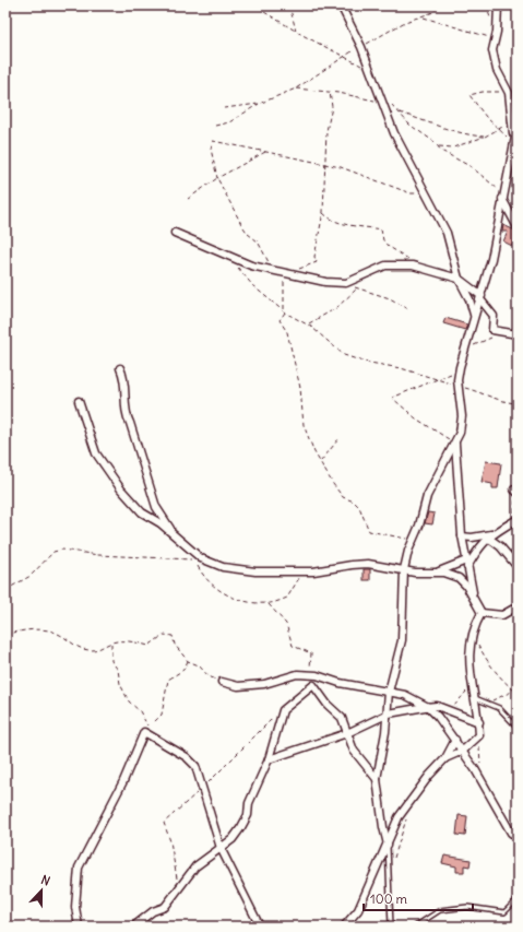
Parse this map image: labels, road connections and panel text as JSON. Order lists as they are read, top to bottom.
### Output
{
  "scale_bar": "100 m",
  "north": "top"
}
